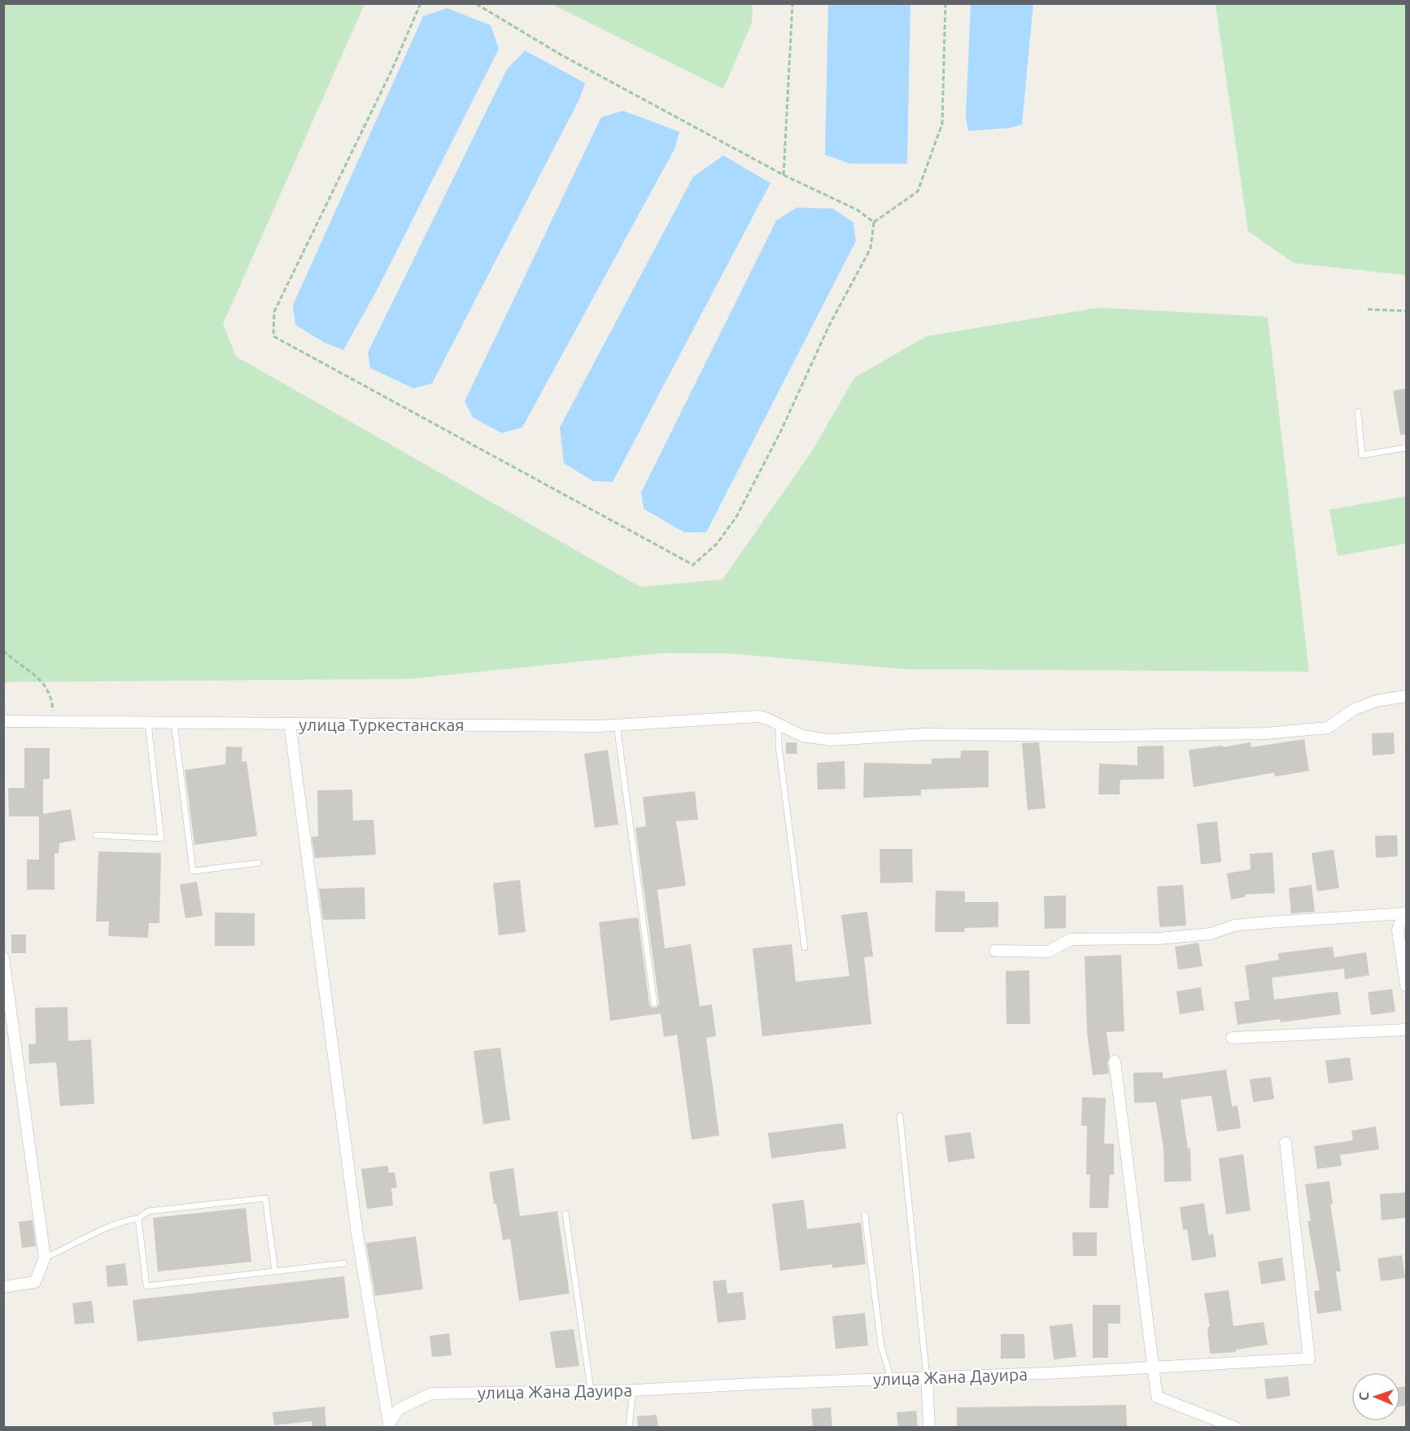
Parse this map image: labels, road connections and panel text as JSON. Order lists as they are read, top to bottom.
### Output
{
  "streets": {
    "street": ["улица Туркестанская", "улица Жана Дауира"]
  },
  "north": "left"
}
